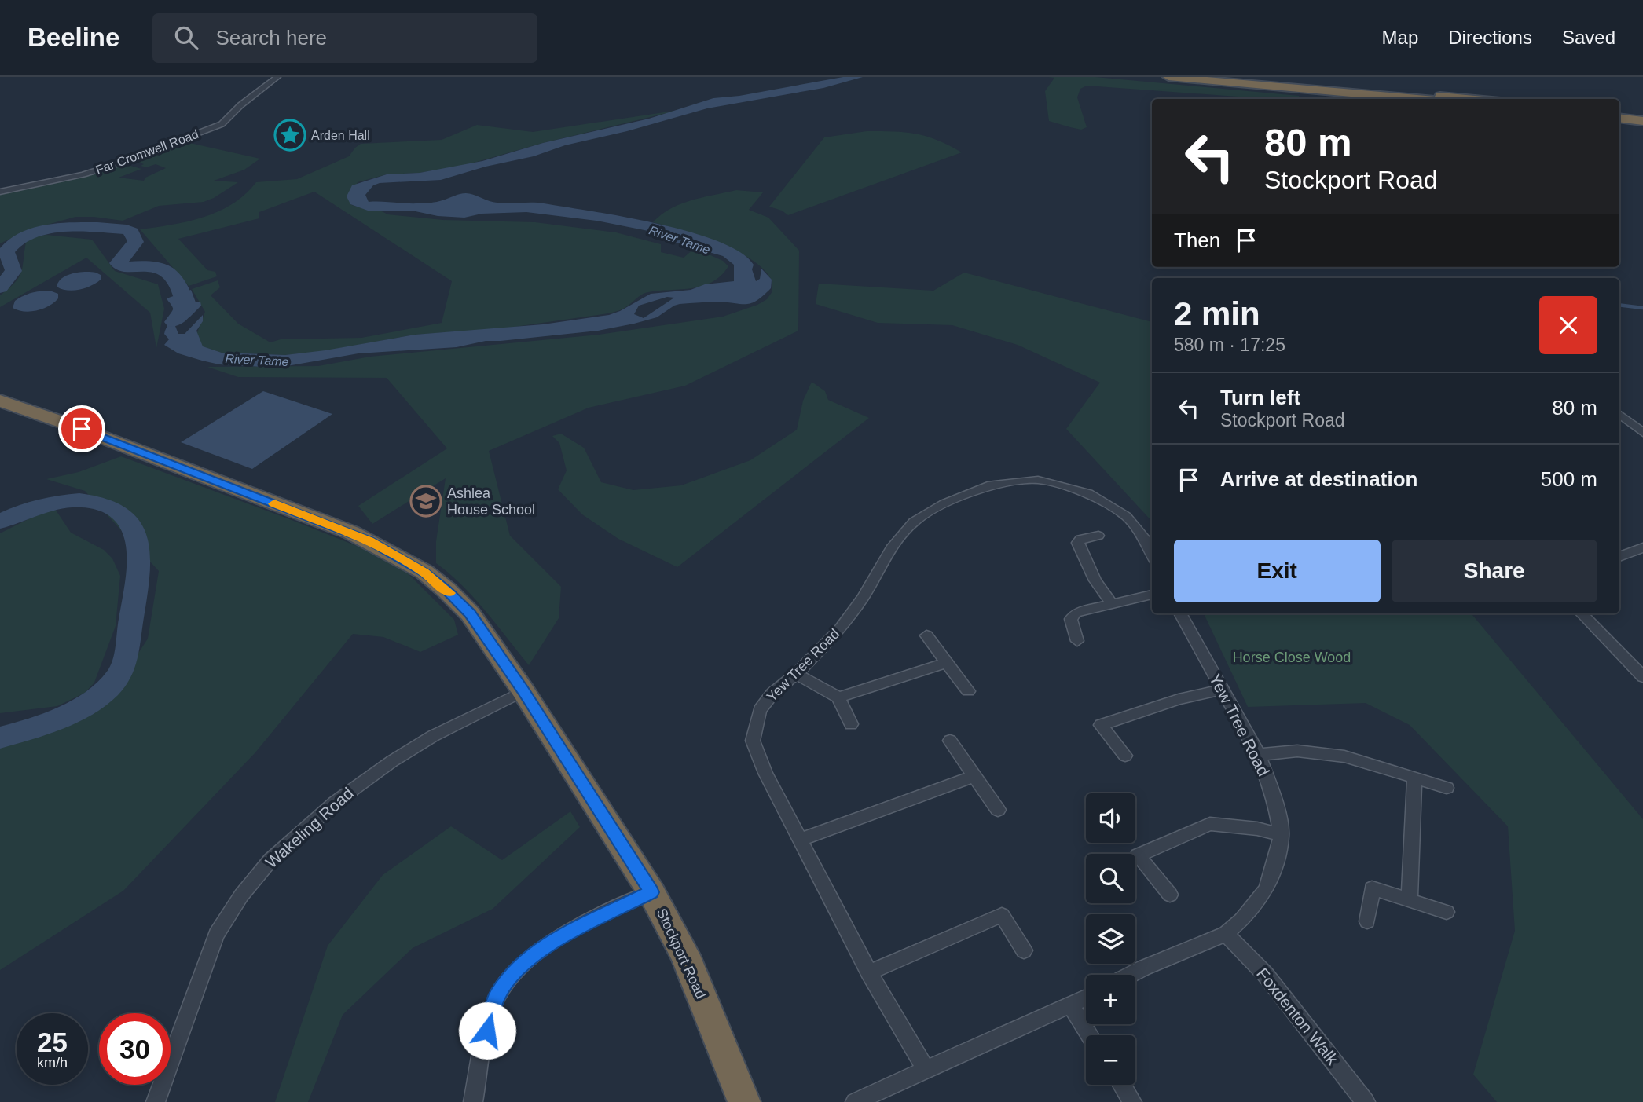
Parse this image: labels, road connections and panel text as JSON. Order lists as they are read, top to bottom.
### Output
{
  "streets": {
    "highway": ["Stockport Road"],
    "street": [
      "Far Cromwell Road",
      "Yew Tree Road",
      "Wakeling Road",
      "Foxdenton Walk"
    ]
  },
  "crossings": [
    ["Yew Tree Road", "Foxdenton Walk"],
    ["Wakeling Road", "Stockport Road"]
  ],
  "water": ["River Tame"],
  "parks": ["Horse Close Wood"],
  "places": {
    "place": ["Arden Hall"],
    "school or university": ["Ashlea House School"]
  },
  "page": {
    "header": "Beeline",
    "search": "Search here",
    "nav": ["Map", "Directions", "Saved"],
    "turn": ["80 m", "Stockport Road"],
    "then": "Then",
    "heading": ["2 min", "580 m · 17:25"],
    "list": [
      {
        "name": "Turn left",
        "note": "Stockport Road",
        "value": "80 m"
      },
      {
        "name": "Arrive at destination",
        "value": "500 m"
      }
    ],
    "buttons": ["Exit", "Share"],
    "map_buttons": ["+", "−"],
    "speed": "25 km/h",
    "limit": "30"
  }
}
